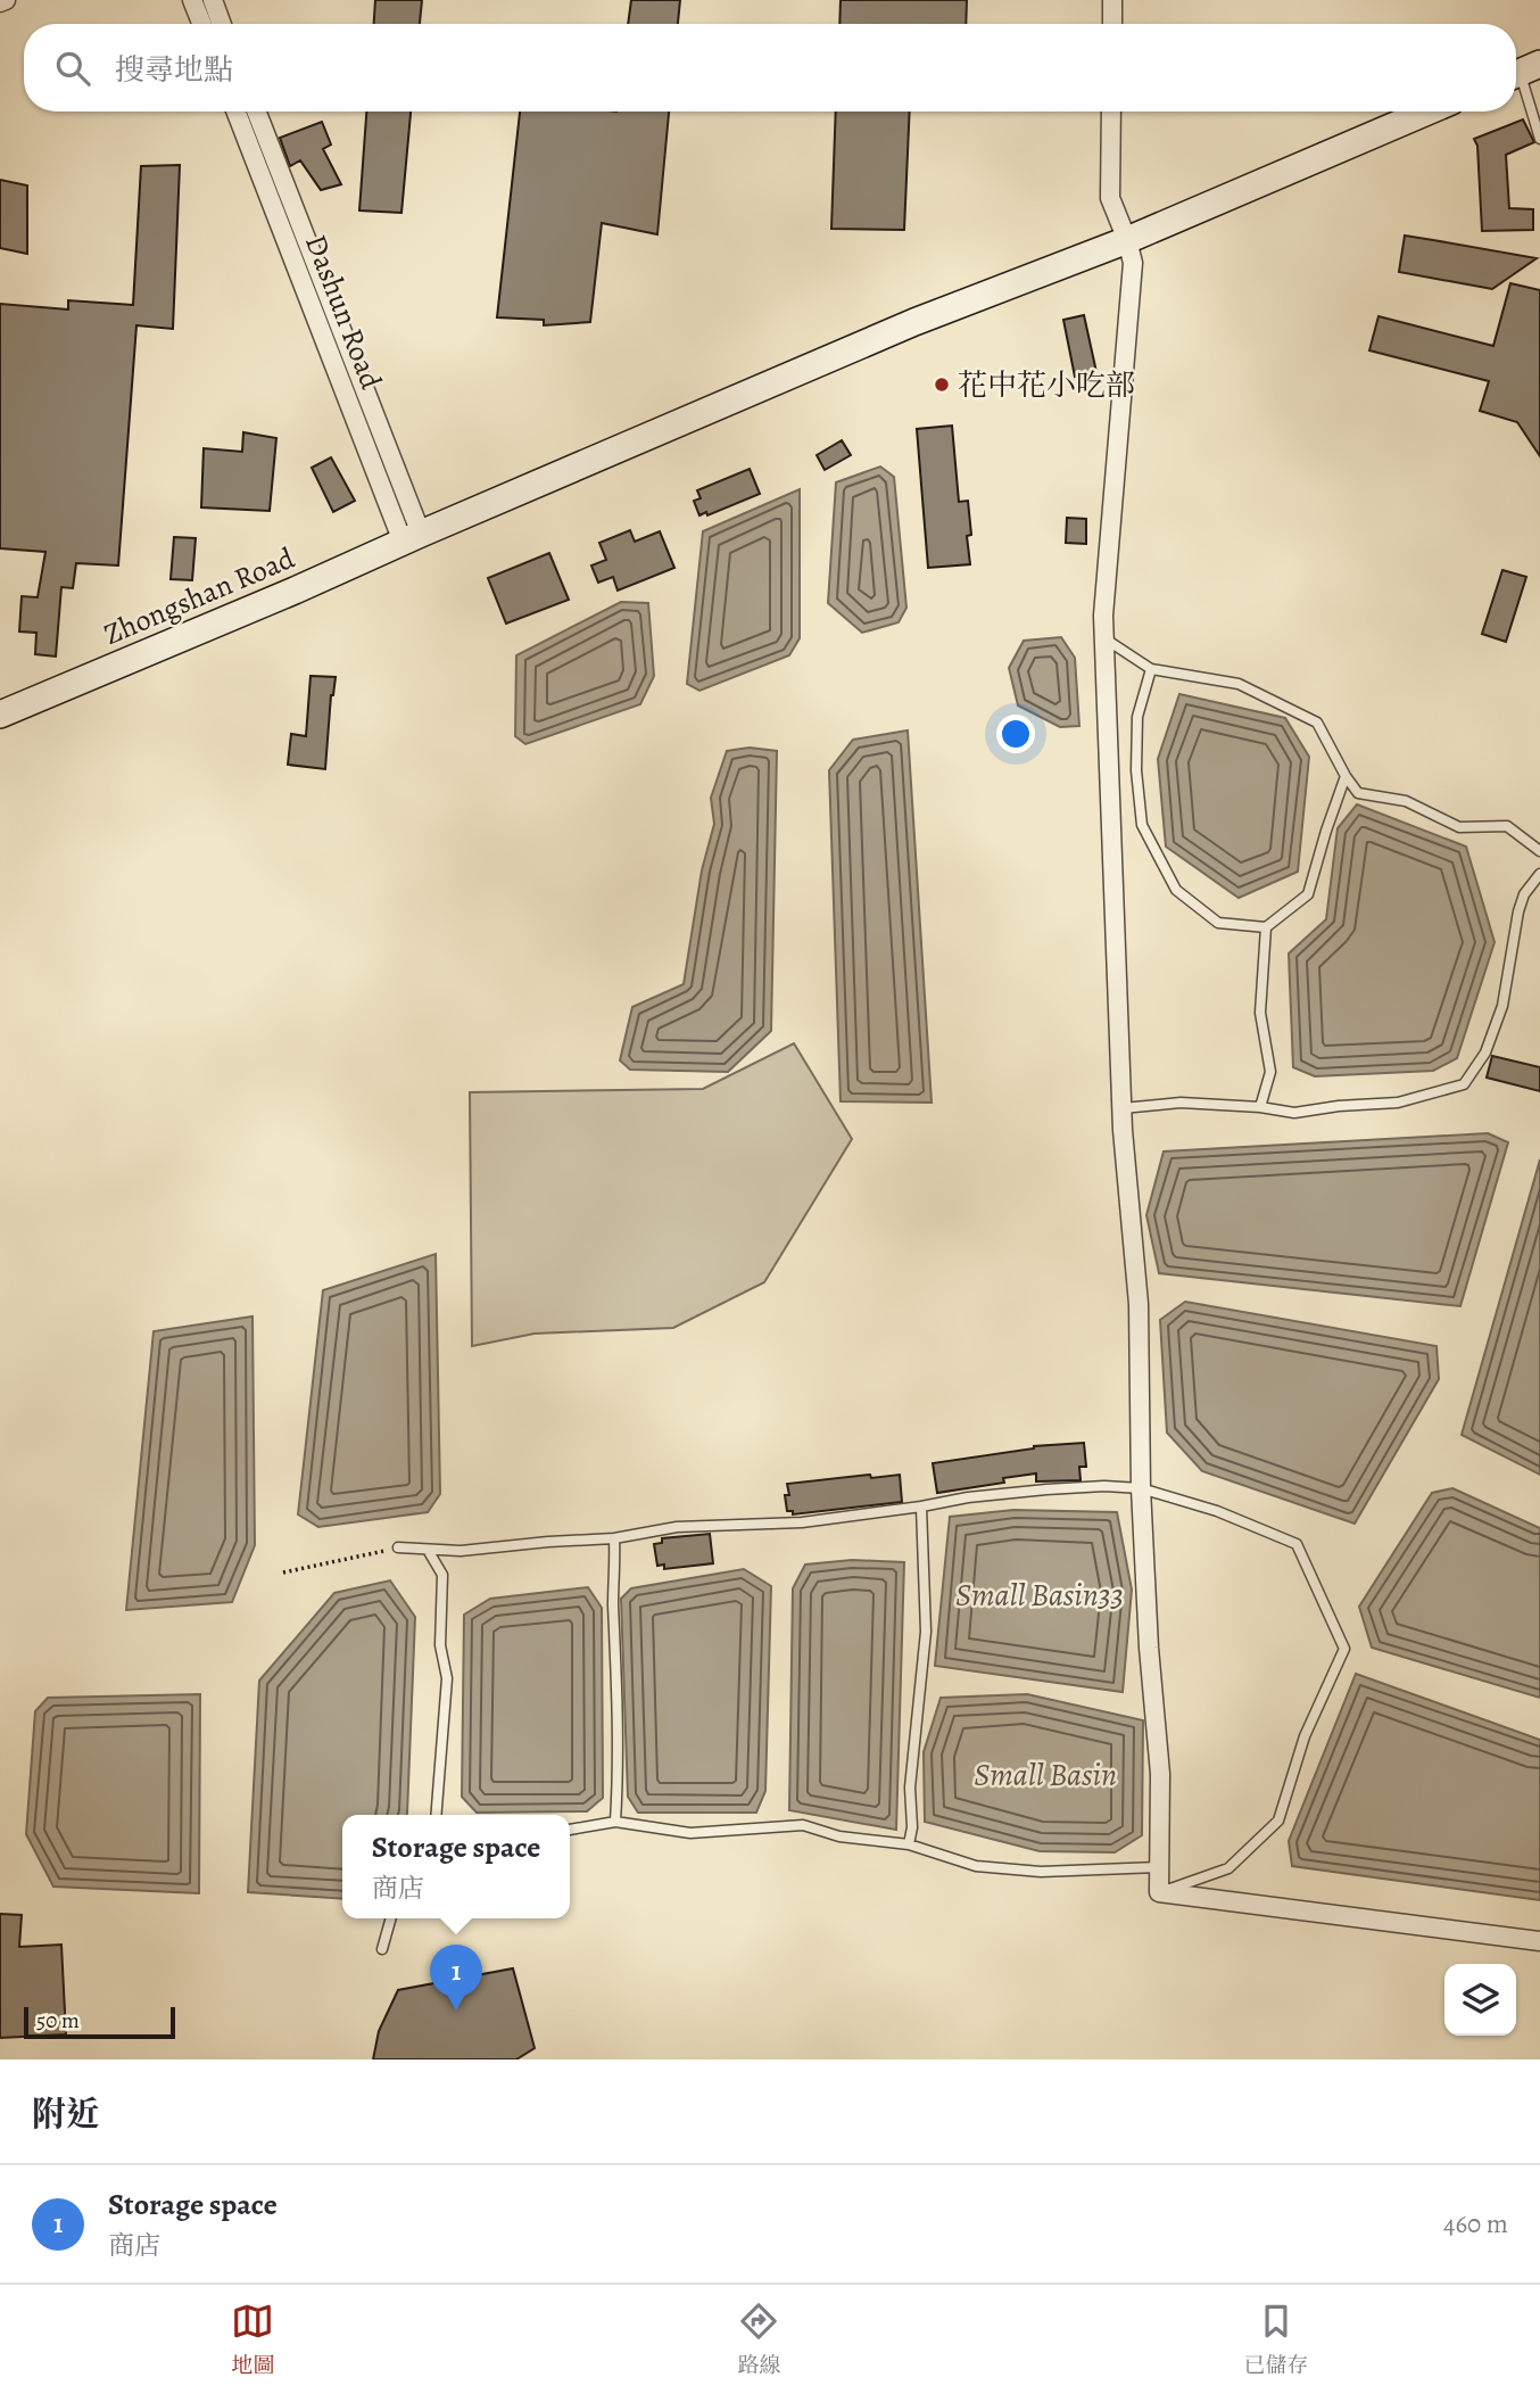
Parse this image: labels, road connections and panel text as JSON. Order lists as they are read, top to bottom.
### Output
{
  "streets": {
    "main road": ["Zhongshan Road"],
    "street": ["Dashun Road"]
  },
  "crossings": [
    ["Dashun Road", "Zhongshan Road"]
  ],
  "water": ["Small Basin33", "Small Basin"],
  "places": ["花中花小吃部"],
  "scale_bar": "50 m",
  "page": {
    "search": "搜尋地點",
    "popup": ["Storage space", "商店"],
    "pins": "1",
    "scale": "50 m",
    "heading": "附近",
    "list": [
      {
        "mark": "1",
        "name": "Storage space",
        "note": "商店",
        "value": "460 m"
      }
    ],
    "nav": ["地圖", "路線", "已儲存"]
  }
}
